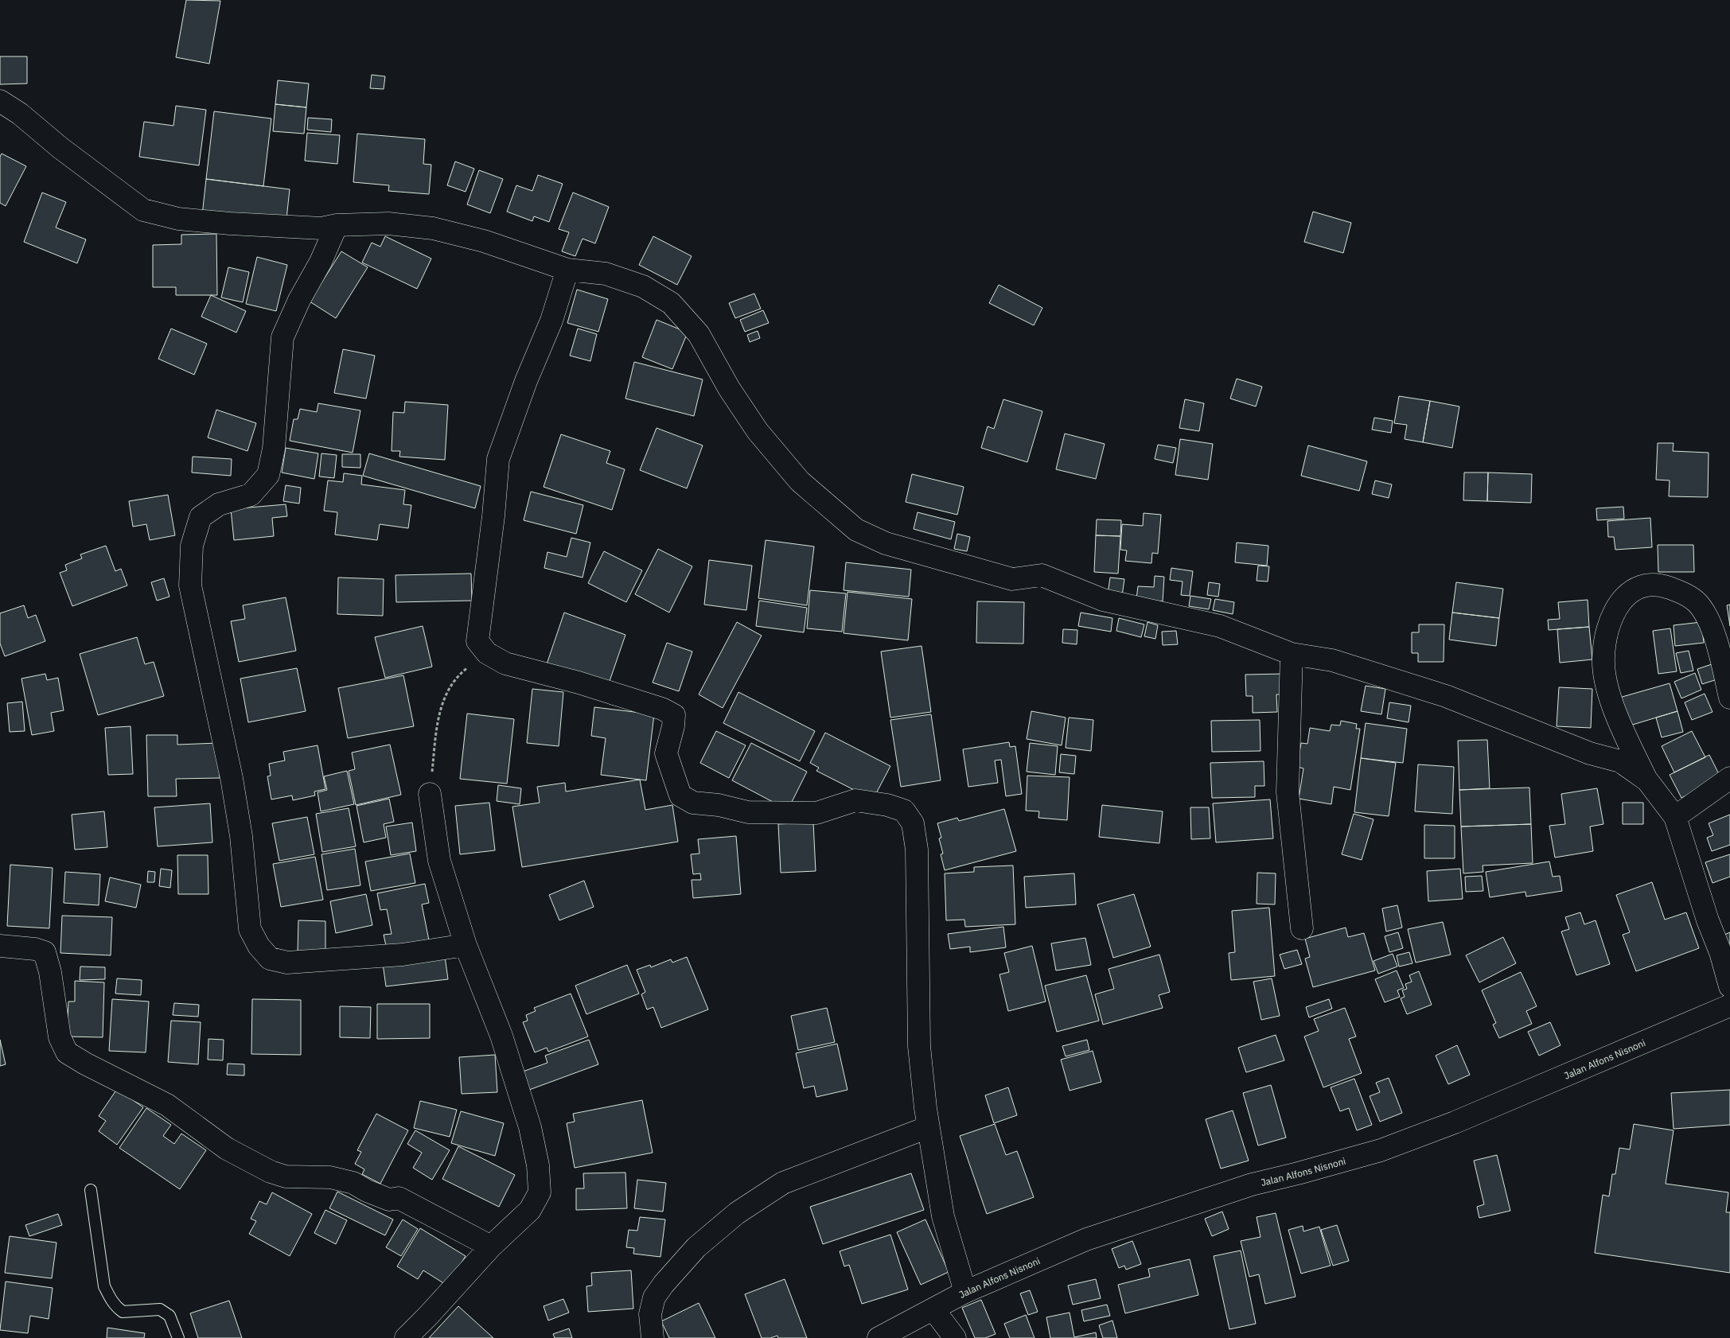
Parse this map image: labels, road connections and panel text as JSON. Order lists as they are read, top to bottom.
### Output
{
  "streets": {
    "street": ["Jalan Alfons Nisnoni"]
  }
}
